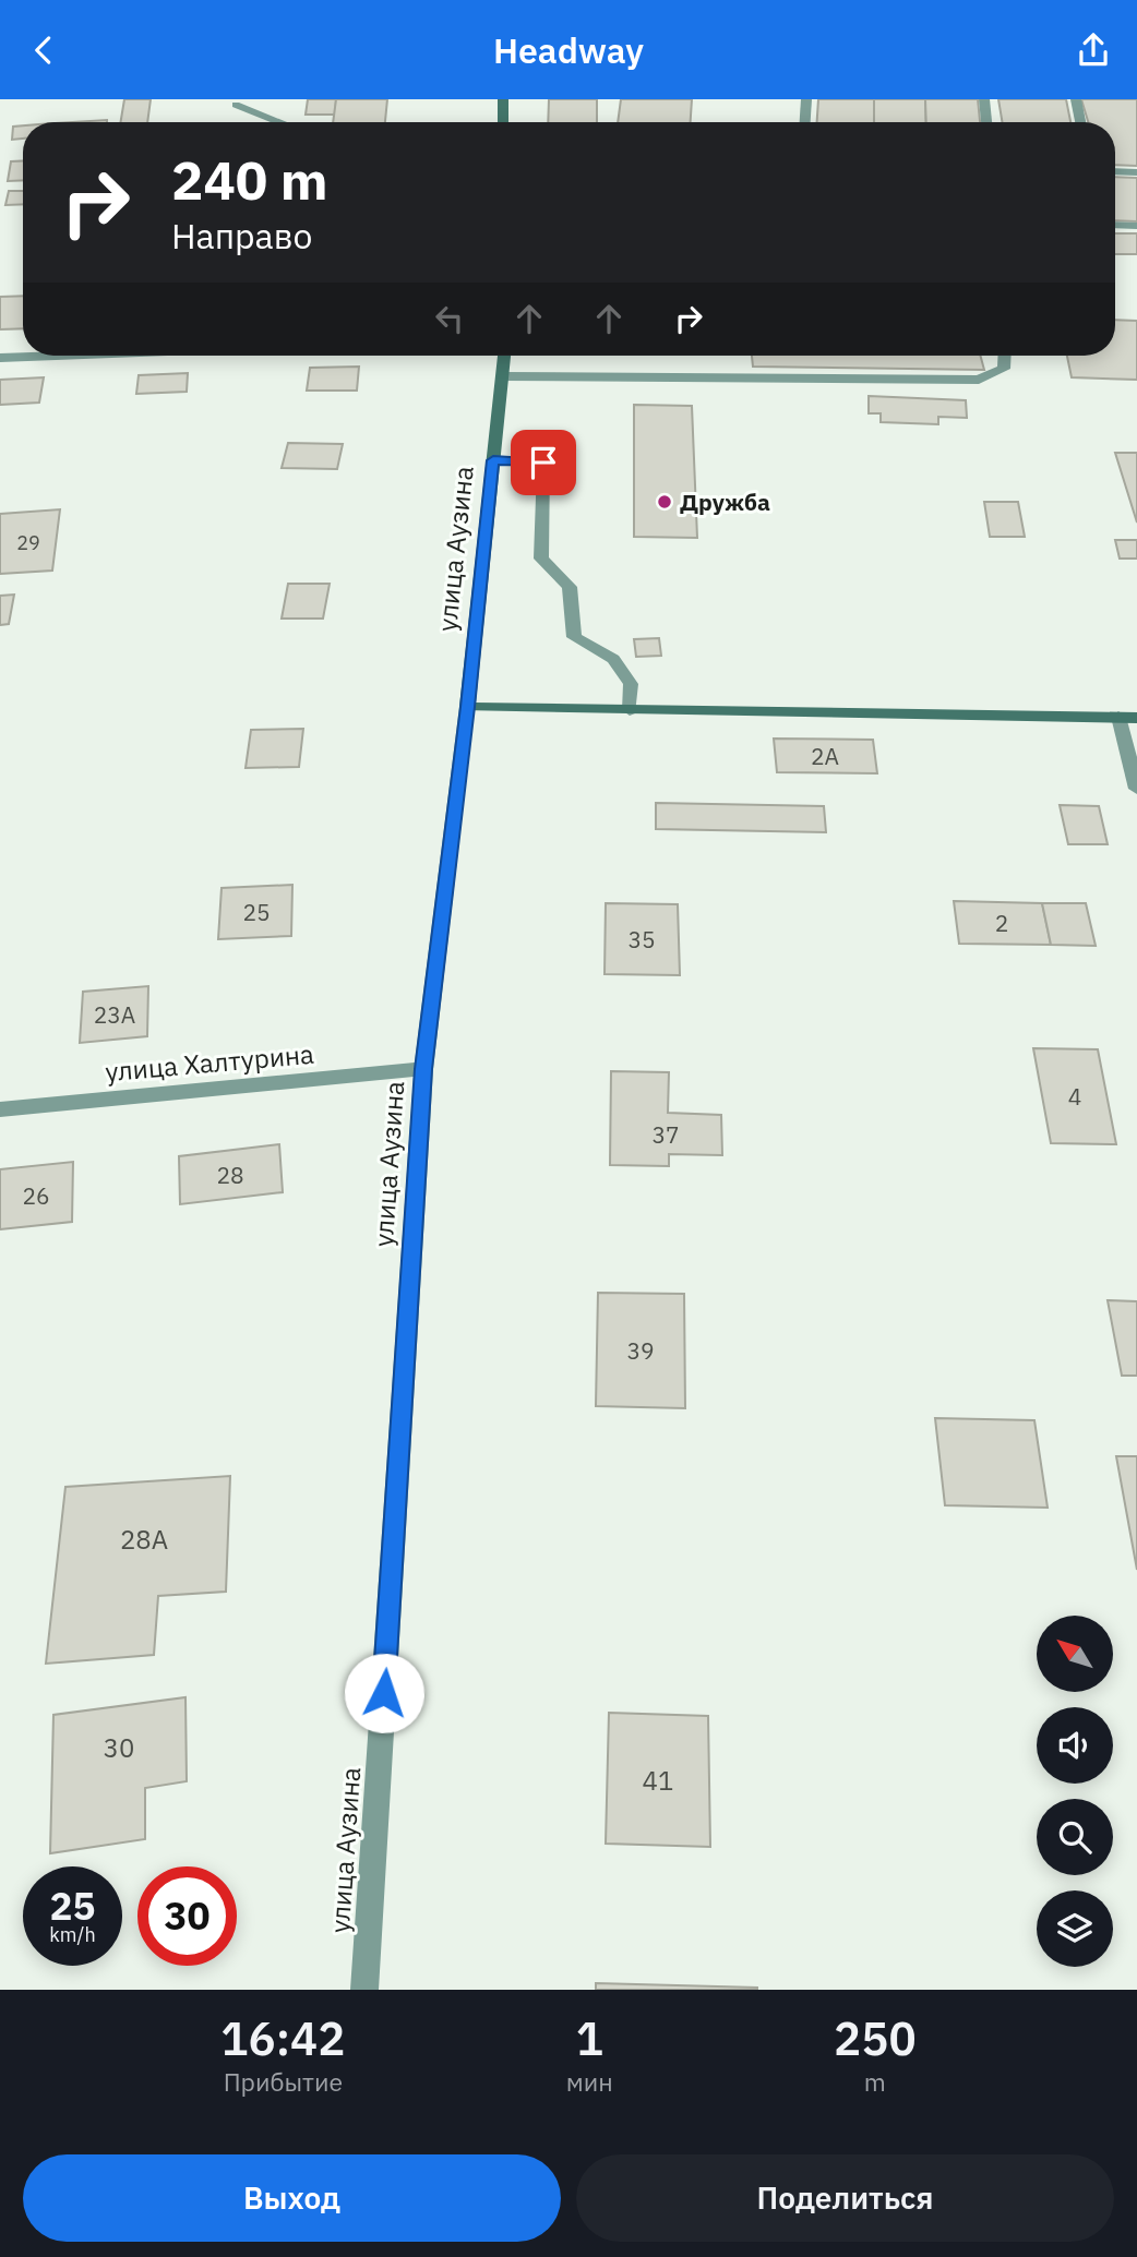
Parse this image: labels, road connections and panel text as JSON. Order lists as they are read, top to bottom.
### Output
{
  "streets": {
    "main road": ["улица Аузина"],
    "street": ["улица Халтурина"]
  },
  "crossings": [
    ["улица Аузина", "улица Халтурина"]
  ],
  "places": ["Дружба"],
  "house_numbers": [
    "29",
    "2А",
    "25",
    "2",
    "35",
    "23А",
    "4",
    "37",
    "28",
    "26",
    "39",
    "28А",
    "30",
    "41"
  ],
  "north": "top left",
  "page": {
    "header": "Headway",
    "turn": ["240 m", "Направо"],
    "speed": "25 km/h",
    "limit": "30",
    "eta": [
      "16:42",
      "Прибытие",
      "1",
      "мин",
      "250",
      "m"
    ],
    "buttons": ["Выход", "Поделиться"]
  }
}
